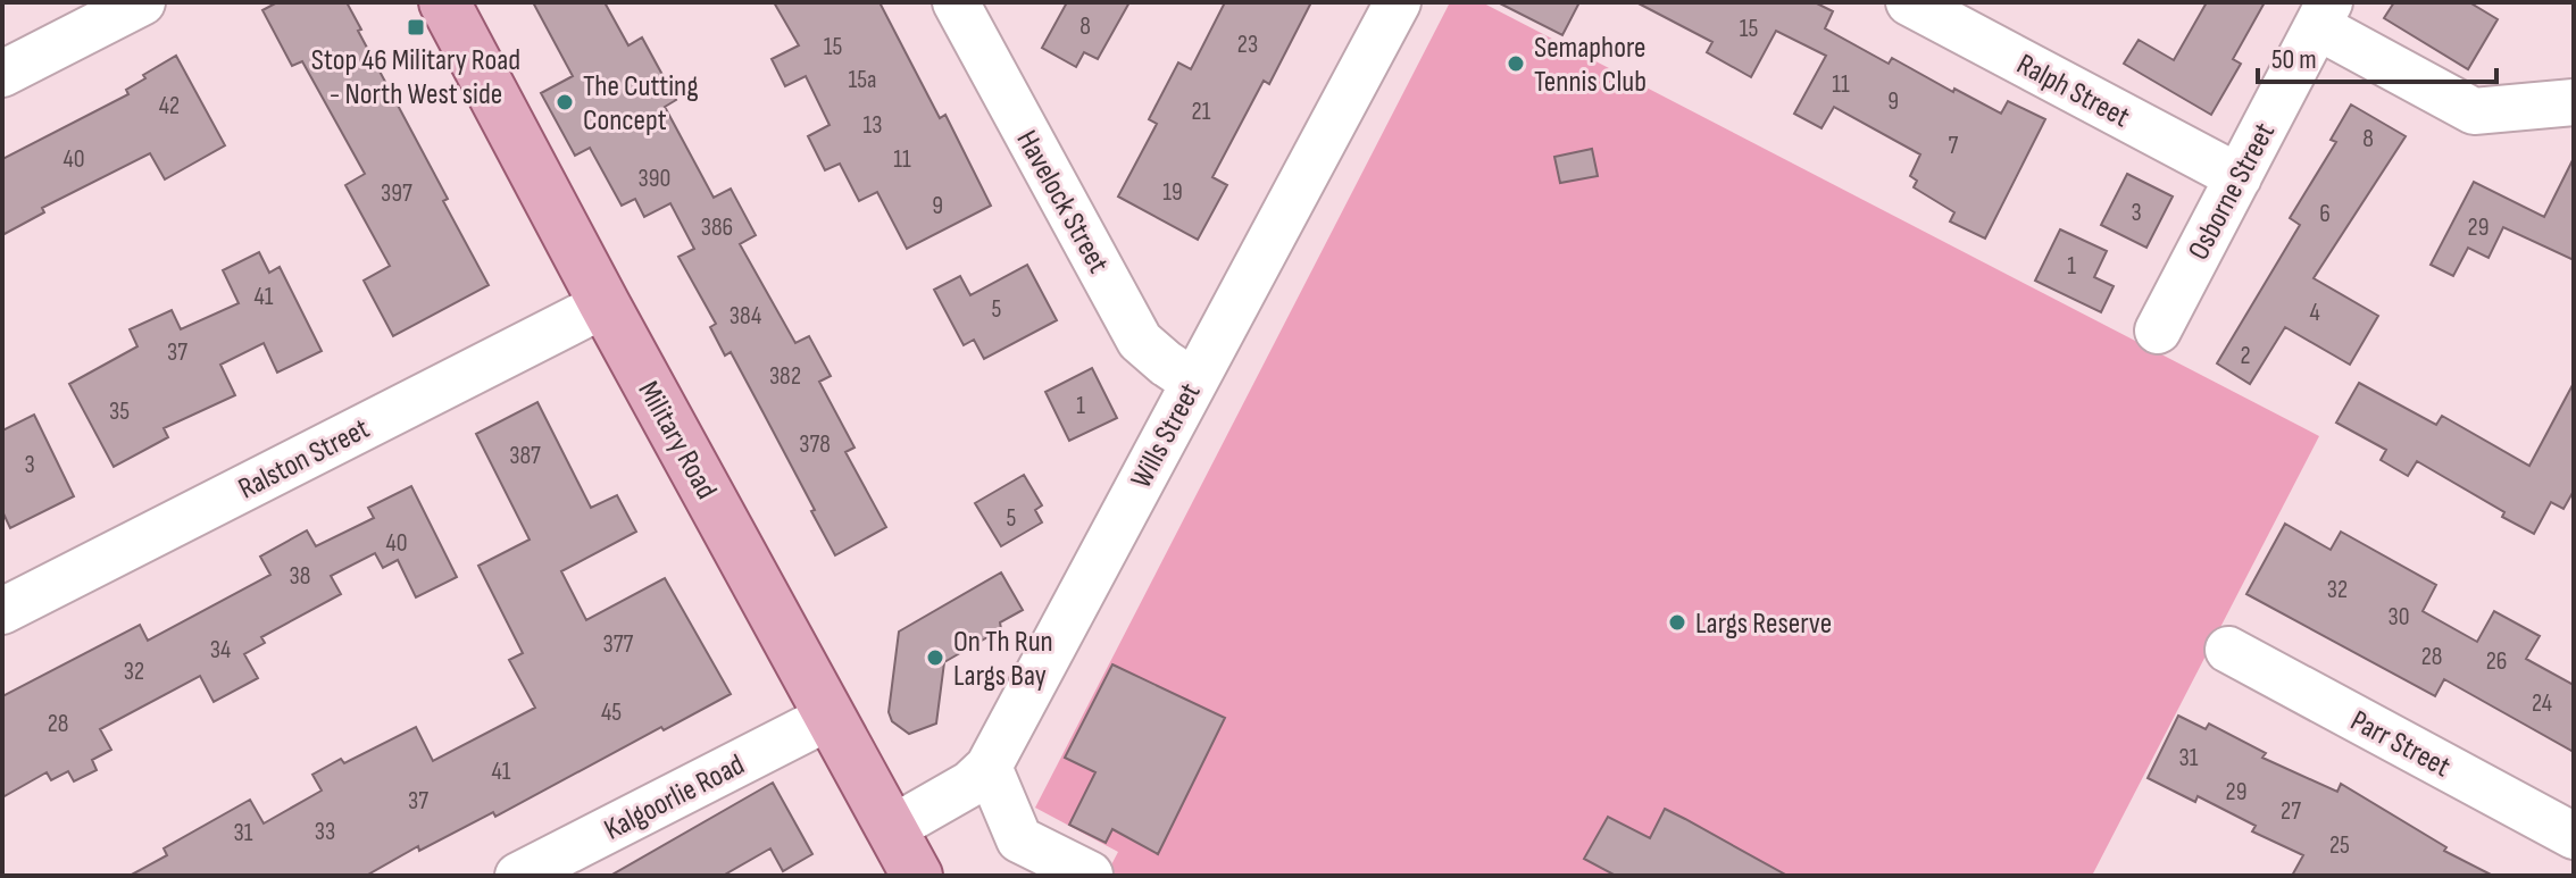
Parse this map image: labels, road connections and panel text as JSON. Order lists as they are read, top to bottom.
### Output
{
  "streets": {
    "main road": ["Military Road"],
    "street": [
      "Ralph Street",
      "Osborne Street",
      "Havelock Street",
      "Wills Street",
      "Ralston Street",
      "Parr Street",
      "Kalgoorlie Road"
    ]
  },
  "crossings": [
    ["Ralph Street", "Osborne Street"],
    ["Havelock Street", "Wills Street"],
    ["Wills Street", "Military Road"],
    ["Military Road", "Ralston Street"],
    ["Military Road", "Kalgoorlie Road"]
  ],
  "places": {
    "transit": ["Stop 46 Military Road - North West side"],
    "other": [
      "Semaphore Tennis Club",
      "The Cutting Concept",
      "Largs Reserve",
      "On Th Run Largs Bay"
    ]
  },
  "house_numbers": [
    "8",
    "15",
    "23",
    "15",
    "15a",
    "11",
    "9",
    "42",
    "21",
    "13",
    "8",
    "7",
    "40",
    "11",
    "390",
    "19",
    "397",
    "9",
    "3",
    "6",
    "386",
    "29",
    "1",
    "41",
    "5",
    "4",
    "384",
    "37",
    "2",
    "382",
    "1",
    "35",
    "378",
    "387",
    "3",
    "5",
    "40",
    "38",
    "32",
    "30",
    "377",
    "34",
    "28",
    "26",
    "32",
    "24",
    "45",
    "28",
    "31",
    "41",
    "29",
    "37",
    "27",
    "33",
    "31",
    "25"
  ],
  "scale_bar": "50 m"
}
